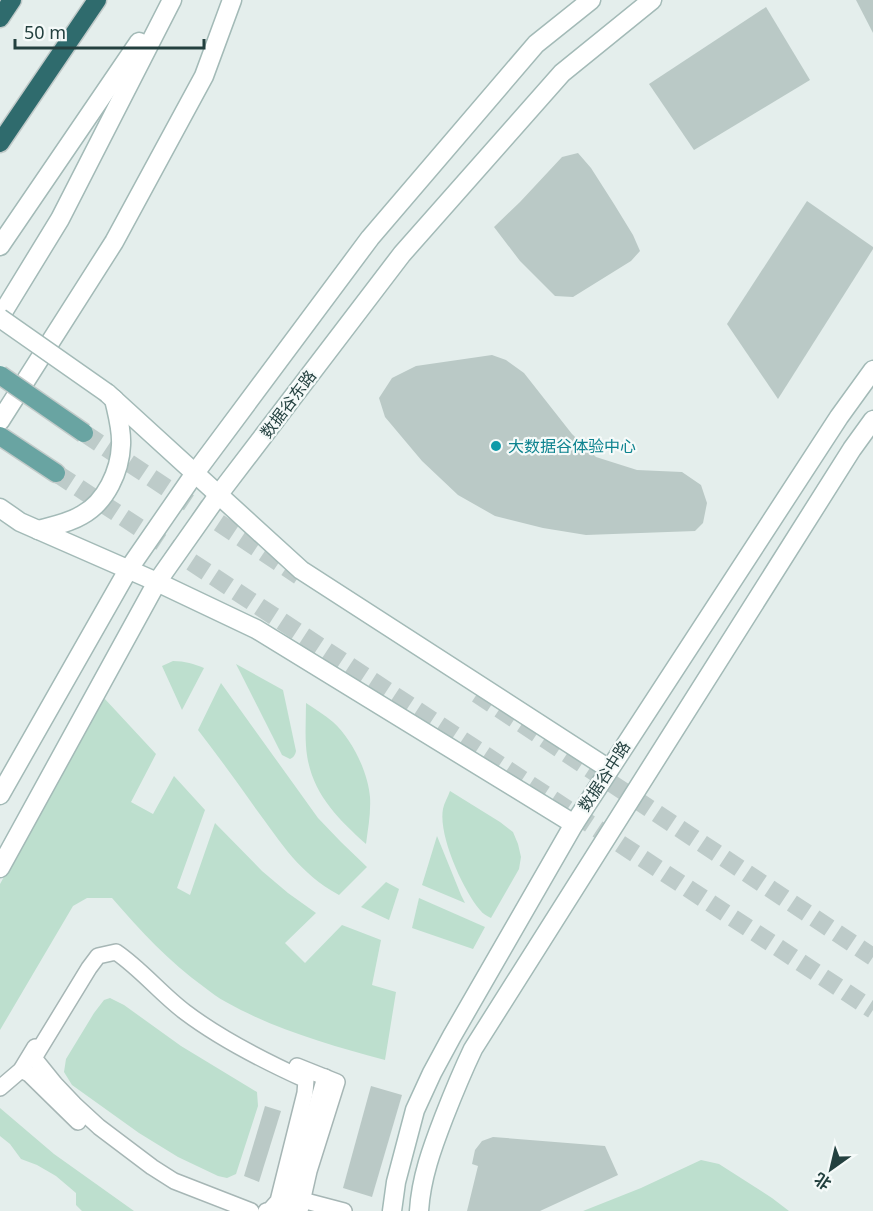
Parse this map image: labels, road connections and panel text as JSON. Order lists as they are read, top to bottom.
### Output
{
  "streets": {
    "street": ["数据谷东路", "数据谷中路"]
  },
  "places": ["大数据谷体验中心"],
  "scale_bar": "50 m",
  "north": "bottom left"
}
